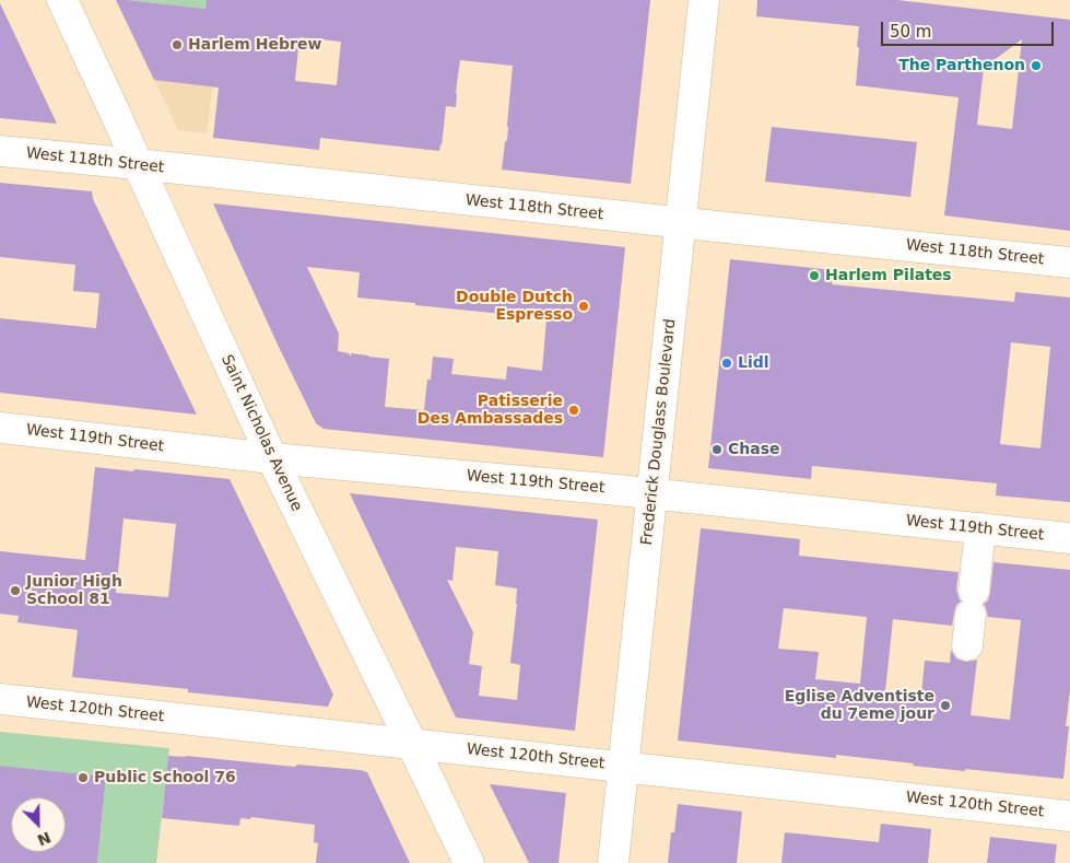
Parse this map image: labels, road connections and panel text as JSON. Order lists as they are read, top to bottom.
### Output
{
  "streets": {
    "street": [
      "West 118th Street",
      "Frederick Douglass Boulevard",
      "Saint Nicholas Avenue",
      "West 119th Street",
      "West 120th Street"
    ]
  },
  "crossings": [
    ["West 118th Street", "Frederick Douglass Boulevard"],
    ["West 118th Street", "Saint Nicholas Avenue"],
    ["Frederick Douglass Boulevard", "West 119th Street"],
    ["Frederick Douglass Boulevard", "West 120th Street"],
    ["Saint Nicholas Avenue", "West 119th Street"],
    ["Saint Nicholas Avenue", "West 120th Street"]
  ],
  "places": [
    "Harlem Hebrew",
    "The Parthenon",
    "Harlem Pilates",
    "Double Dutch Espresso",
    "Lidl",
    "Patisserie Des Ambassades",
    "Chase",
    "Junior High School 81",
    "Eglise Adventiste du 7eme jour",
    "Public School 76"
  ],
  "scale_bar": "50 m",
  "north": "bottom right"
}
